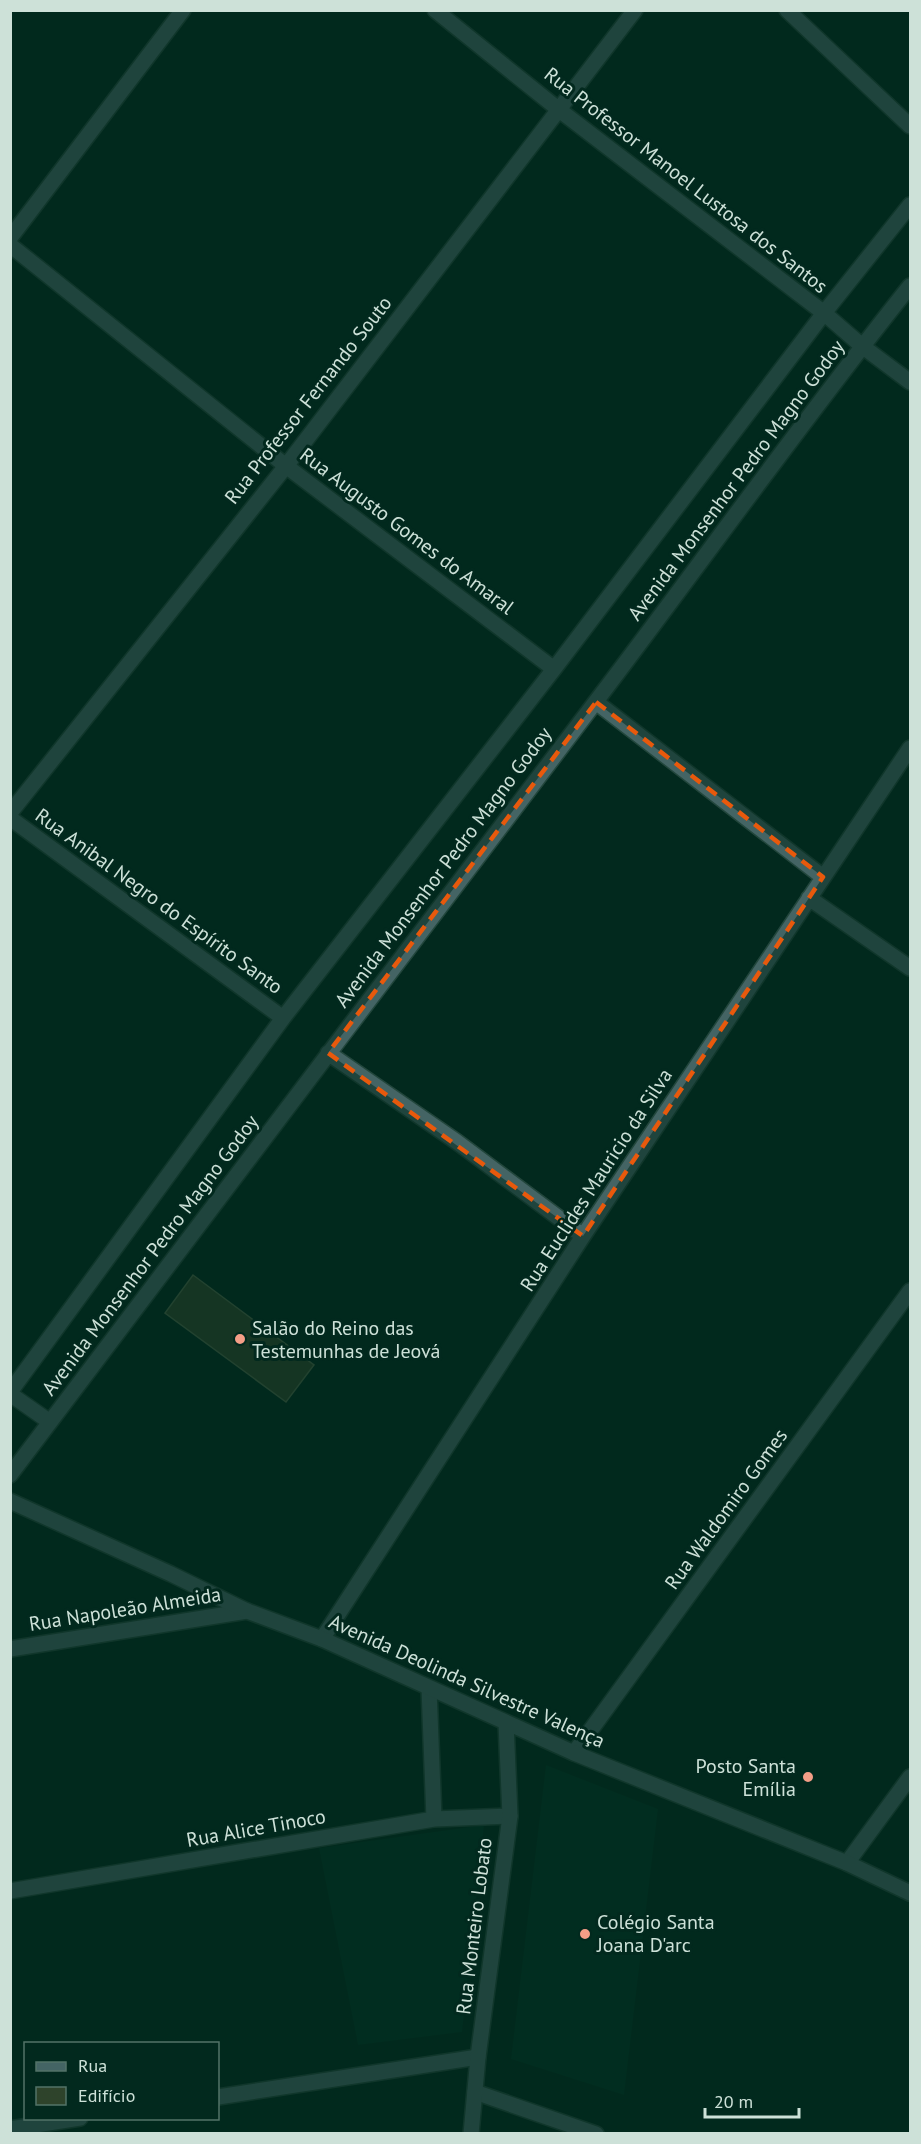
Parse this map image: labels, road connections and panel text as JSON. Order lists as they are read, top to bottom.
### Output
{
  "streets": {
    "street": [
      "Rua Professor Manoel Lustosa dos Santos",
      "Rua Professor Fernando Souto",
      "Avenida Monsenhor Pedro Magno Godoy",
      "Rua Augusto Gomes do Amaral",
      "Rua Anibal Negro do Espírito Santo",
      "Rua Euclides Mauricio da Silva",
      "Rua Waldomiro Gomes",
      "Rua Napoleão Almeida",
      "Avenida Deolinda Silvestre Valença",
      "Rua Alice Tinoco",
      "Rua Monteiro Lobato"
    ]
  },
  "crossings": [
    ["Rua Professor Manoel Lustosa dos Santos", "Rua Professor Fernando Souto"],
    ["Rua Professor Manoel Lustosa dos Santos", "Avenida Monsenhor Pedro Magno Godoy"],
    ["Rua Professor Fernando Souto", "Rua Augusto Gomes do Amaral"],
    ["Avenida Monsenhor Pedro Magno Godoy", "Rua Augusto Gomes do Amaral"],
    ["Avenida Monsenhor Pedro Magno Godoy", "Rua Anibal Negro do Espírito Santo"],
    ["Rua Euclides Mauricio da Silva", "Avenida Deolinda Silvestre Valença"],
    ["Rua Waldomiro Gomes", "Avenida Deolinda Silvestre Valença"],
    ["Rua Napoleão Almeida", "Avenida Deolinda Silvestre Valença"],
    ["Avenida Deolinda Silvestre Valença", "Rua Monteiro Lobato"],
    ["Rua Alice Tinoco", "Rua Monteiro Lobato"]
  ],
  "places": ["Salão do Reino das Testemunhas de Jeová", "Posto Santa Emília", "Colégio Santa Joana D'arc"],
  "legend": ["Rua", "Edifício"],
  "scale_bar": "20 m"
}
